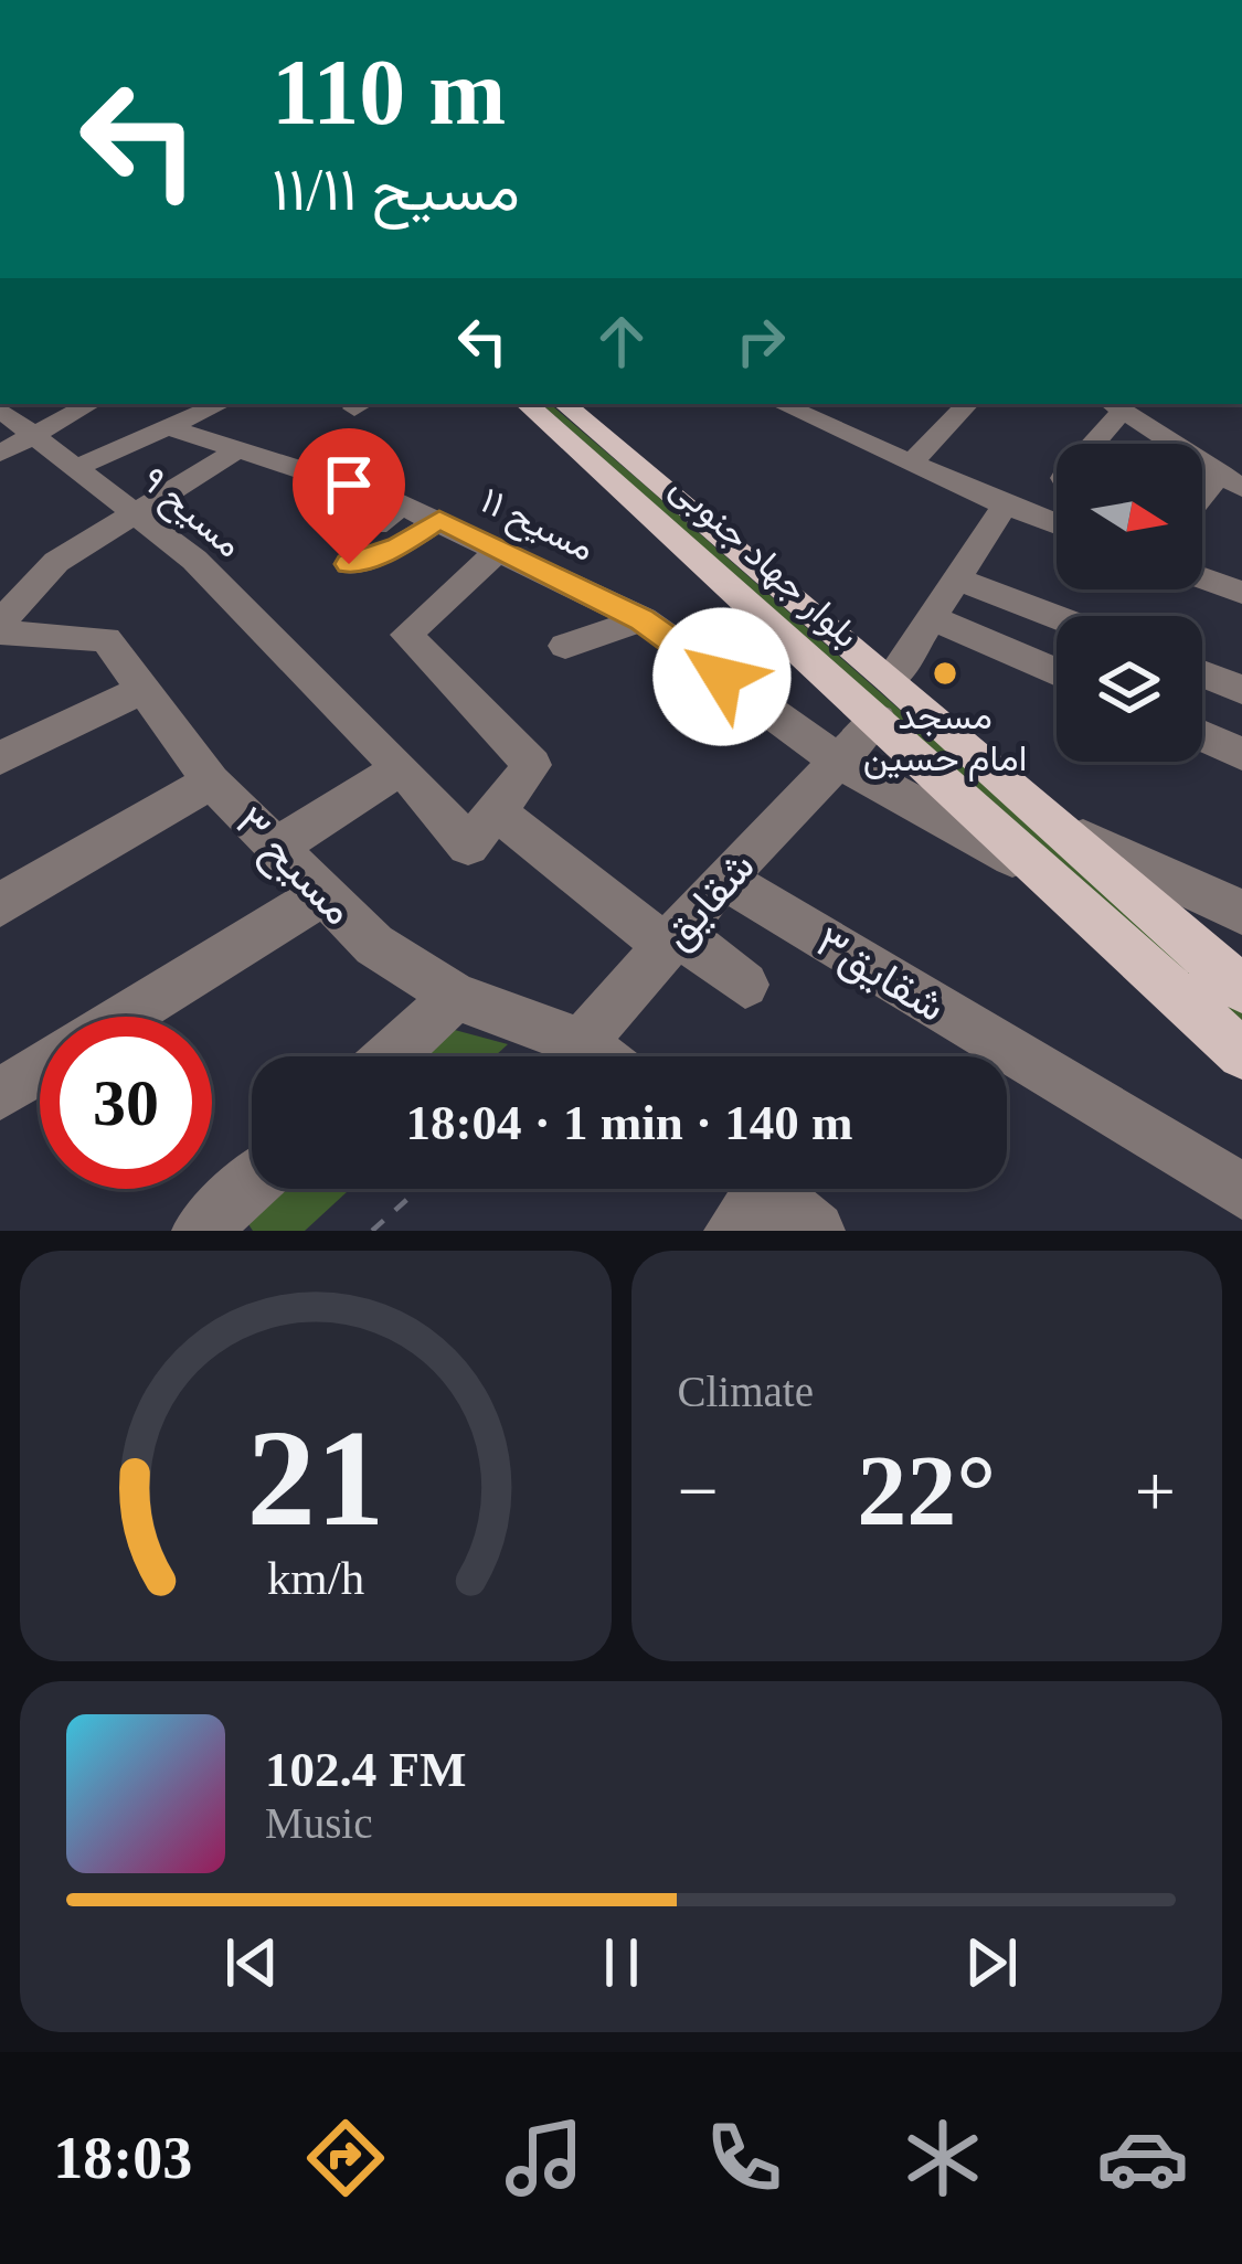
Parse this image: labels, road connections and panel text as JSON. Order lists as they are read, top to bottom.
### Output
{
  "streets": {
    "main road": ["بلوار جهاد جنوبی"],
    "street": [
      "مسیح ۹",
      "مسیح ۱۱",
      "مسیح ۳",
      "شقایق",
      "شقایق۳"
    ]
  },
  "crossings": [
    ["مسیح ۱۱", "بلوار جهاد جنوبی"],
    ["مسیح ۱۱", "شقایق"],
    ["بلوار جهاد جنوبی", "شقایق"],
    ["مسیح ۳", "شقایق"],
    ["شقایق", "شقایق۳"]
  ],
  "places": ["مسجد امام حسین"],
  "north": "right",
  "page": {
    "turn": ["110 m", "مسیح ۱۱/۱۱"],
    "limit": "30",
    "trip": "18:04 · 1 min · 140 m",
    "tile": "Climate",
    "heat": ["−", "22°", "+"],
    "song": ["102.4 FM", "Music"],
    "tabs": "18:03",
    "gauge": ["21", "km/h"]
  }
}
